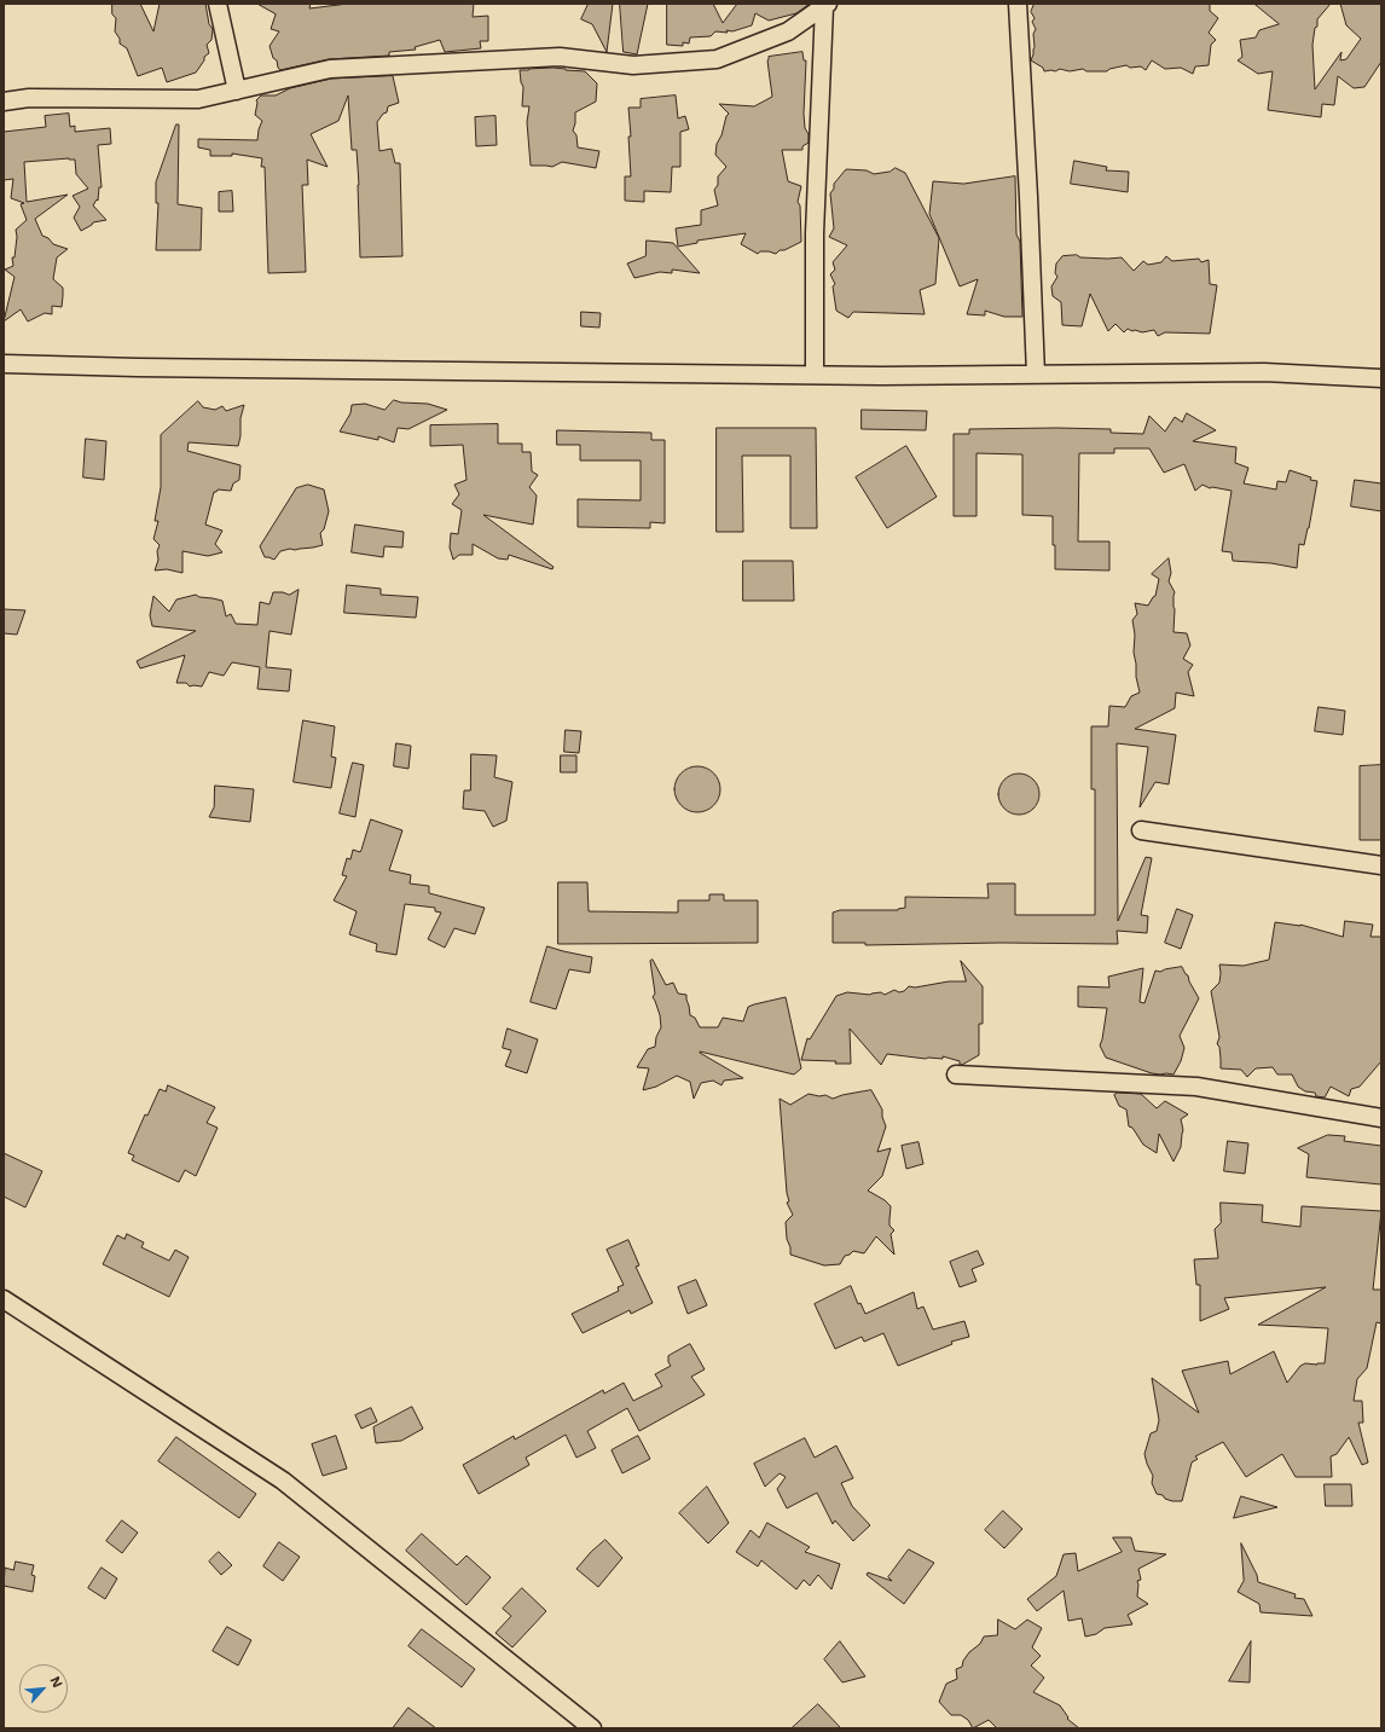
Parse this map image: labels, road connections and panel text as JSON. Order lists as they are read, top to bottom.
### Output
{
  "north": "top right"
}
